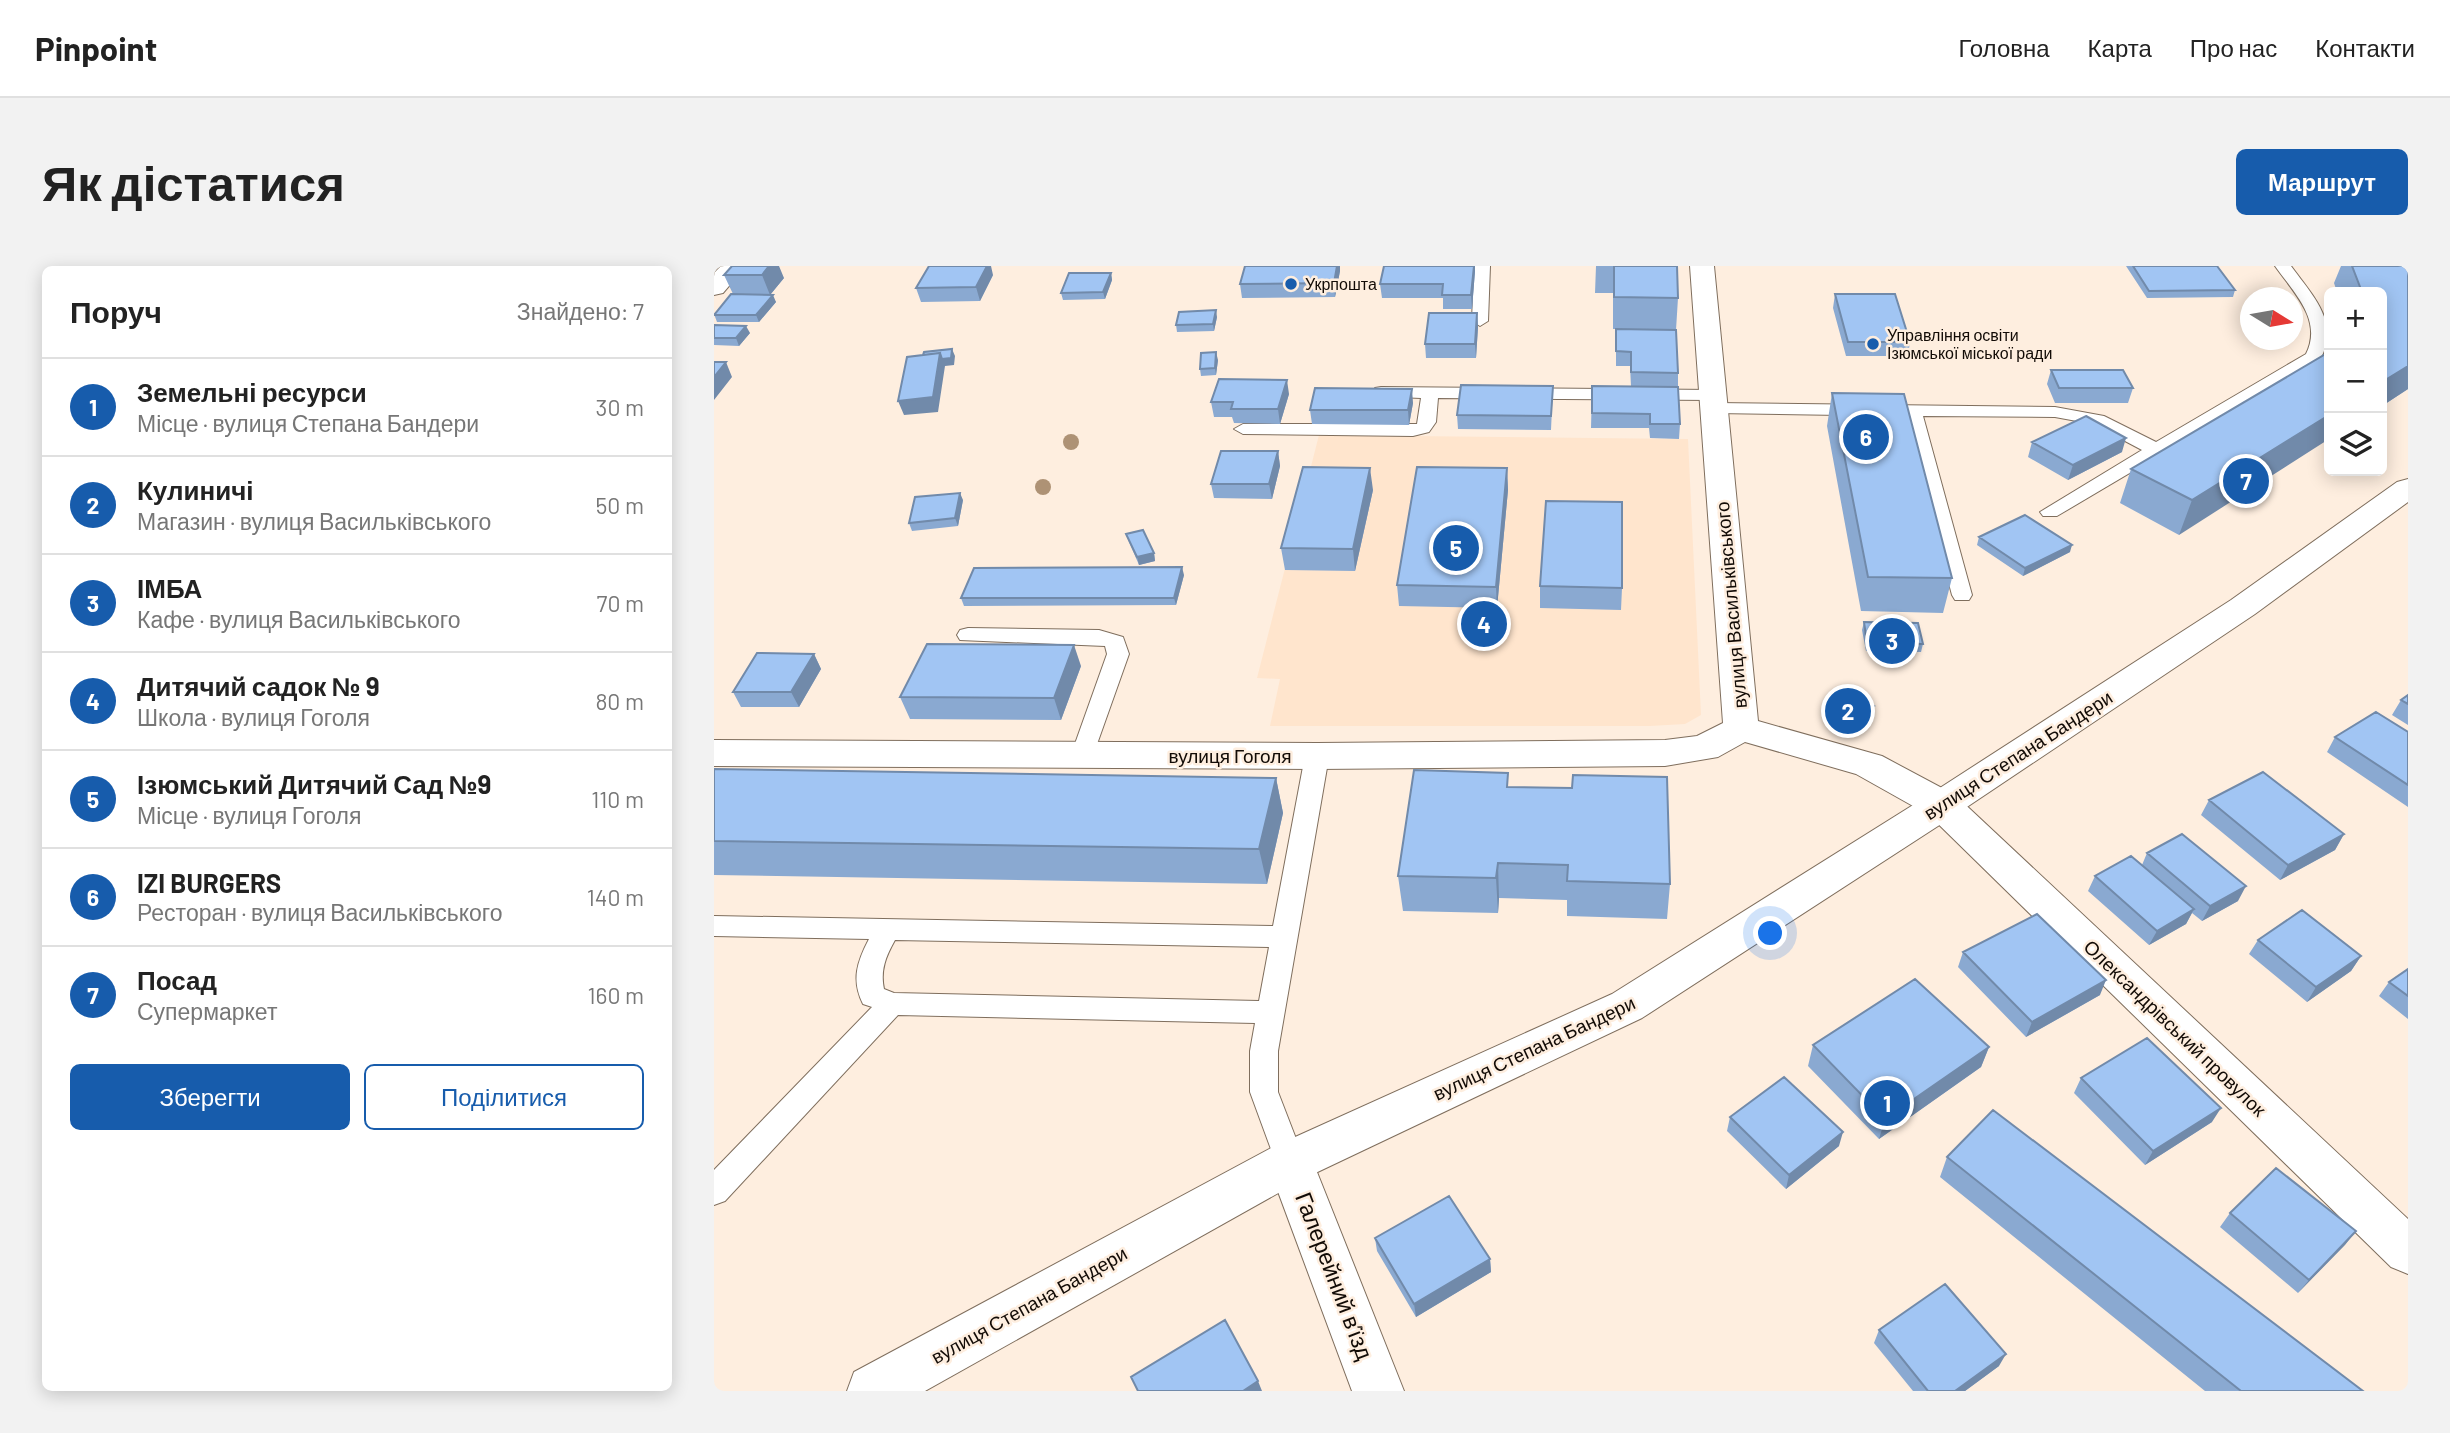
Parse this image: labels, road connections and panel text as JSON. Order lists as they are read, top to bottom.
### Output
{
  "streets": {
    "street": [
      "вулиця Васильківського",
      "вулиця Степана Бандери",
      "вулиця Гоголя",
      "Олександрівський провулок",
      "Галерейний в’їзд"
    ]
  },
  "crossings": [
    ["вулиця Васильківського", "вулиця Степана Бандери"],
    ["вулиця Васильківського", "вулиця Гоголя"],
    ["вулиця Васильківського", "Олександрівський провулок"],
    ["вулиця Степана Бандери", "Олександрівський провулок"],
    ["вулиця Степана Бандери", "Галерейний в’їзд"]
  ],
  "places": ["Укрпошта", "Управління освіти Ізюмської міської ради"],
  "north": "right",
  "page": {
    "header": "Pinpoint",
    "nav": [
      "Головна",
      "Карта",
      "Про нас",
      "Контакти"
    ],
    "buttons": [
      "Маршрут",
      ["Зберегти", "Поділитися"]
    ],
    "title": "Як дістатися",
    "heading": ["Поруч", "Знайдено: 7"],
    "map_buttons": ["+", "−"],
    "list": [
      {
        "mark": "1",
        "name": "Земельні ресурси",
        "note": "Місце · вулиця Степана Бандери",
        "value": "30 m"
      },
      {
        "mark": "2",
        "name": "Кулиничі",
        "note": "Магазин · вулиця Васильківського",
        "value": "50 m"
      },
      {
        "mark": "3",
        "name": "ІМБА",
        "note": "Кафе · вулиця Васильківського",
        "value": "70 m"
      },
      {
        "mark": "4",
        "name": "Дитячий садок № 9",
        "note": "Школа · вулиця Гоголя",
        "value": "80 m"
      },
      {
        "mark": "5",
        "name": "Ізюмський Дитячий Сад №9",
        "note": "Місце · вулиця Гоголя",
        "value": "110 m"
      },
      {
        "mark": "6",
        "name": "IZI BURGERS",
        "note": "Ресторан · вулиця Васильківського",
        "value": "140 m"
      },
      {
        "mark": "7",
        "name": "Посад",
        "note": "Супермаркет",
        "value": "160 m"
      }
    ],
    "pins": [
      "6",
      "7",
      "5",
      "4",
      "3",
      "2",
      "1"
    ]
  }
}
